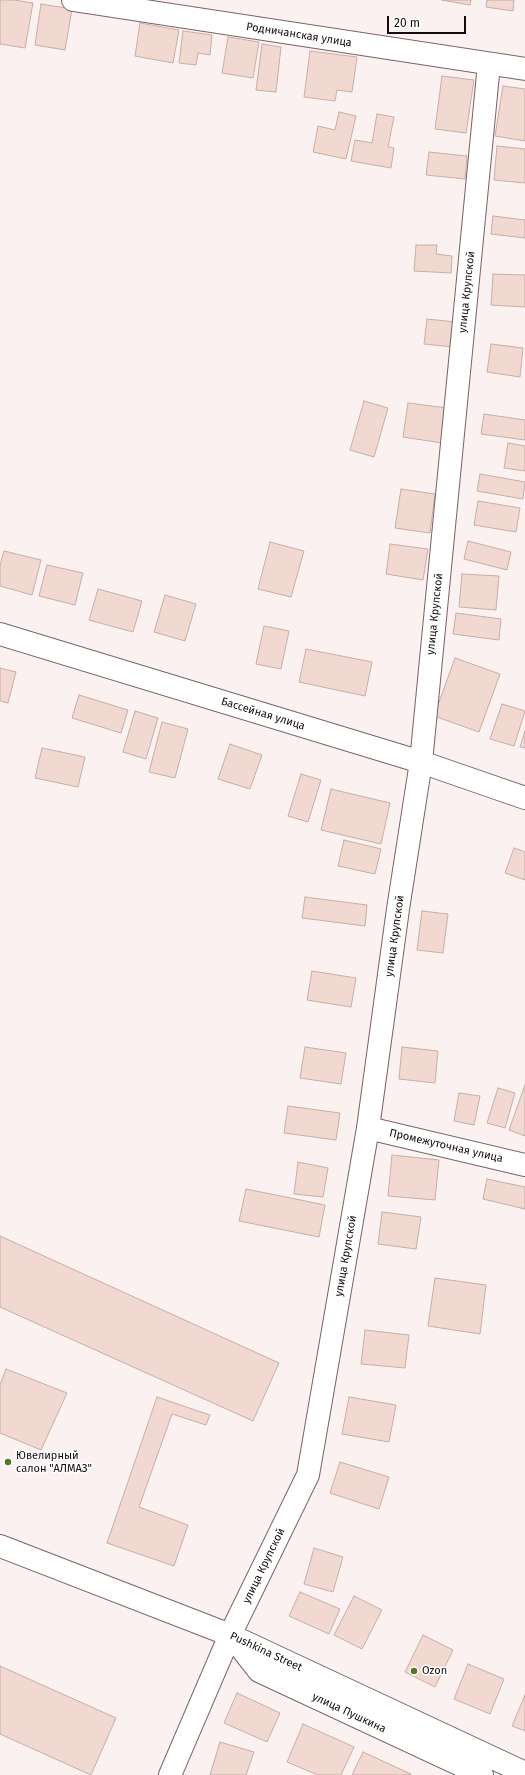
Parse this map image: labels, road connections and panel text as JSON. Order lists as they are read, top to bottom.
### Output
{
  "streets": {
    "street": [
      "Родничанская улица",
      "улица Крупской",
      "Бассейная улица",
      "Промежуточная улица",
      "Pushkina Street",
      "улица Пушкина"
    ]
  },
  "crossings": [
    ["Родничанская улица", "улица Крупской"],
    ["улица Крупской", "Бассейная улица"],
    ["улица Крупской", "Промежуточная улица"],
    ["улица Крупской", "Pushkina Street"],
    ["улица Крупской", "улица Пушкина"],
    ["Pushkina Street", "улица Пушкина"]
  ],
  "places": ["Ювелирный салон \"АЛМАЗ\"", "Ozon"],
  "scale_bar": "20 m"
}
